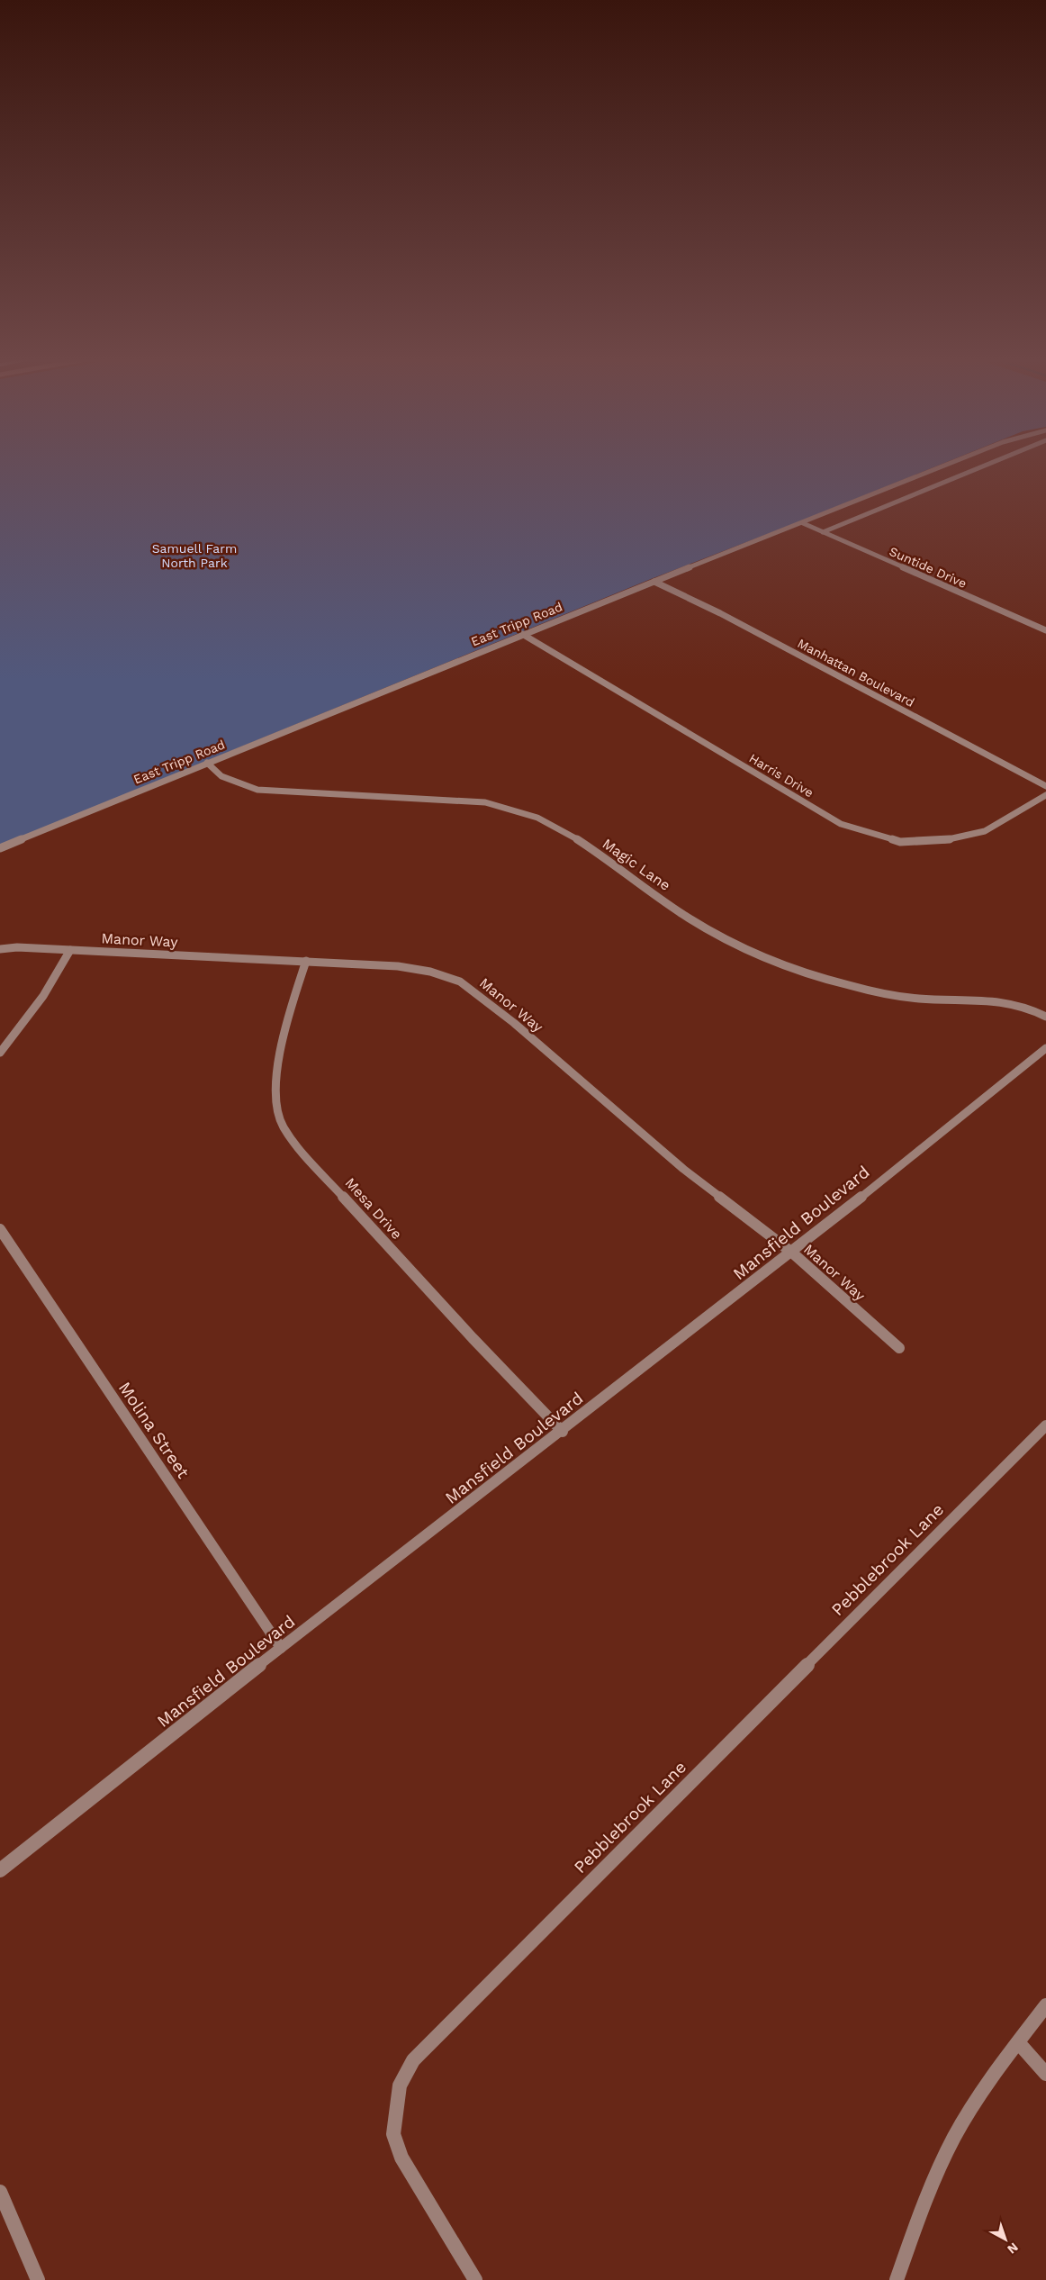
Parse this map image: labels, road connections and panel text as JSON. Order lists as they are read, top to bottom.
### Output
{
  "streets": {
    "street": [
      "Suntide Drive",
      "East Tripp Road",
      "Manhattan Boulevard",
      "Harris Drive",
      "Magic Lane",
      "Manor Way",
      "Mesa Drive",
      "Mansfield Boulevard",
      "Molina Street",
      "Pebblebrook Lane"
    ]
  },
  "crossings": [
    ["Suntide Drive", "East Tripp Road"],
    ["East Tripp Road", "Manhattan Boulevard"],
    ["East Tripp Road", "Harris Drive"],
    ["East Tripp Road", "Magic Lane"],
    ["Manor Way", "Mesa Drive"],
    ["Manor Way", "Mansfield Boulevard"],
    ["Mesa Drive", "Mansfield Boulevard"],
    ["Mansfield Boulevard", "Molina Street"]
  ],
  "parks": ["Samuell Farm North Park"],
  "north": "bottom right"
}
